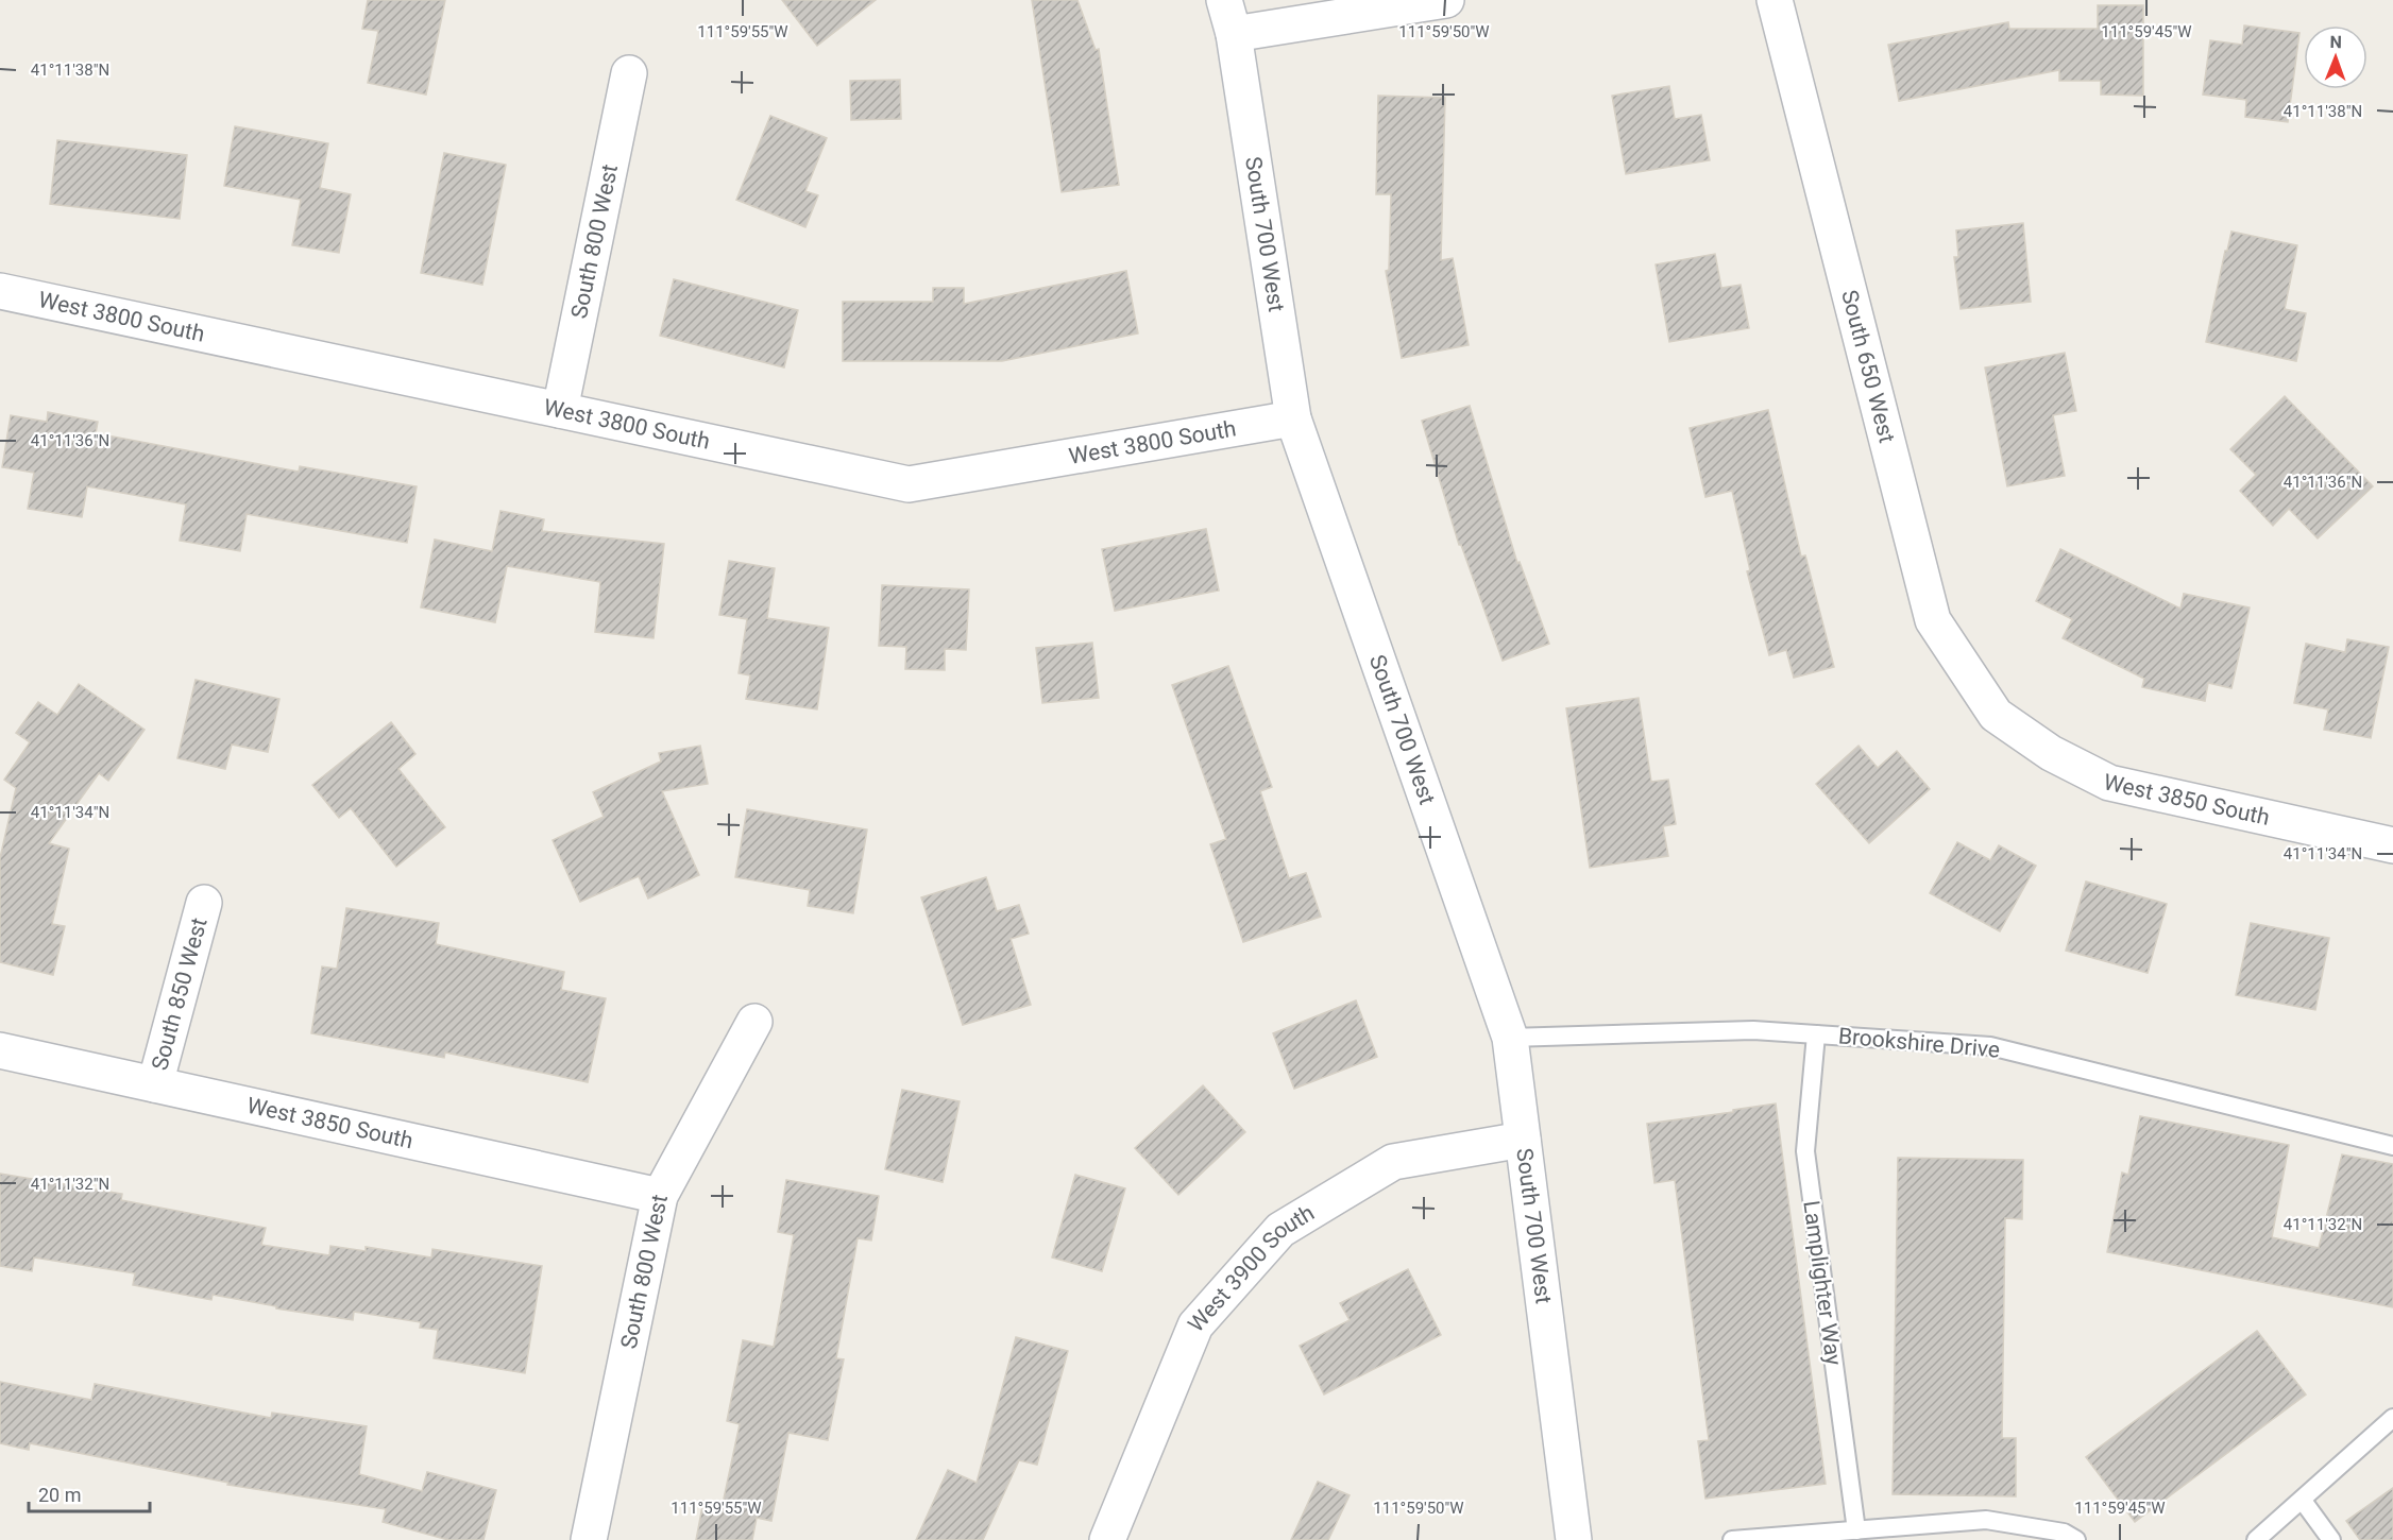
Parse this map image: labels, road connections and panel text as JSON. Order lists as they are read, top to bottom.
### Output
{
  "streets": {
    "street": [
      "South 700 West",
      "South 800 West",
      "West 3800 South",
      "South 650 West",
      "West 3850 South",
      "South 850 West",
      "West 3900 South"
    ],
    "lane": ["Brookshire Drive", "Lamplighter Way"]
  },
  "crossings": [
    ["South 700 West", "West 3800 South"],
    ["South 700 West", "Brookshire Drive"],
    ["South 700 West", "West 3900 South"],
    ["South 800 West", "West 3800 South"],
    ["South 800 West", "West 3850 South"],
    ["South 650 West", "West 3850 South"],
    ["West 3850 South", "South 850 West"],
    ["Brookshire Drive", "Lamplighter Way"]
  ],
  "scale_bar": "20 m",
  "north": "top",
  "coordinates": [
    "111°59'55\"W",
    "111°59'50\"W",
    "111°59'45\"W",
    "41°11'38\"N",
    "41°11'36\"N",
    "41°11'34\"N",
    "41°11'32\"N"
  ]
}
